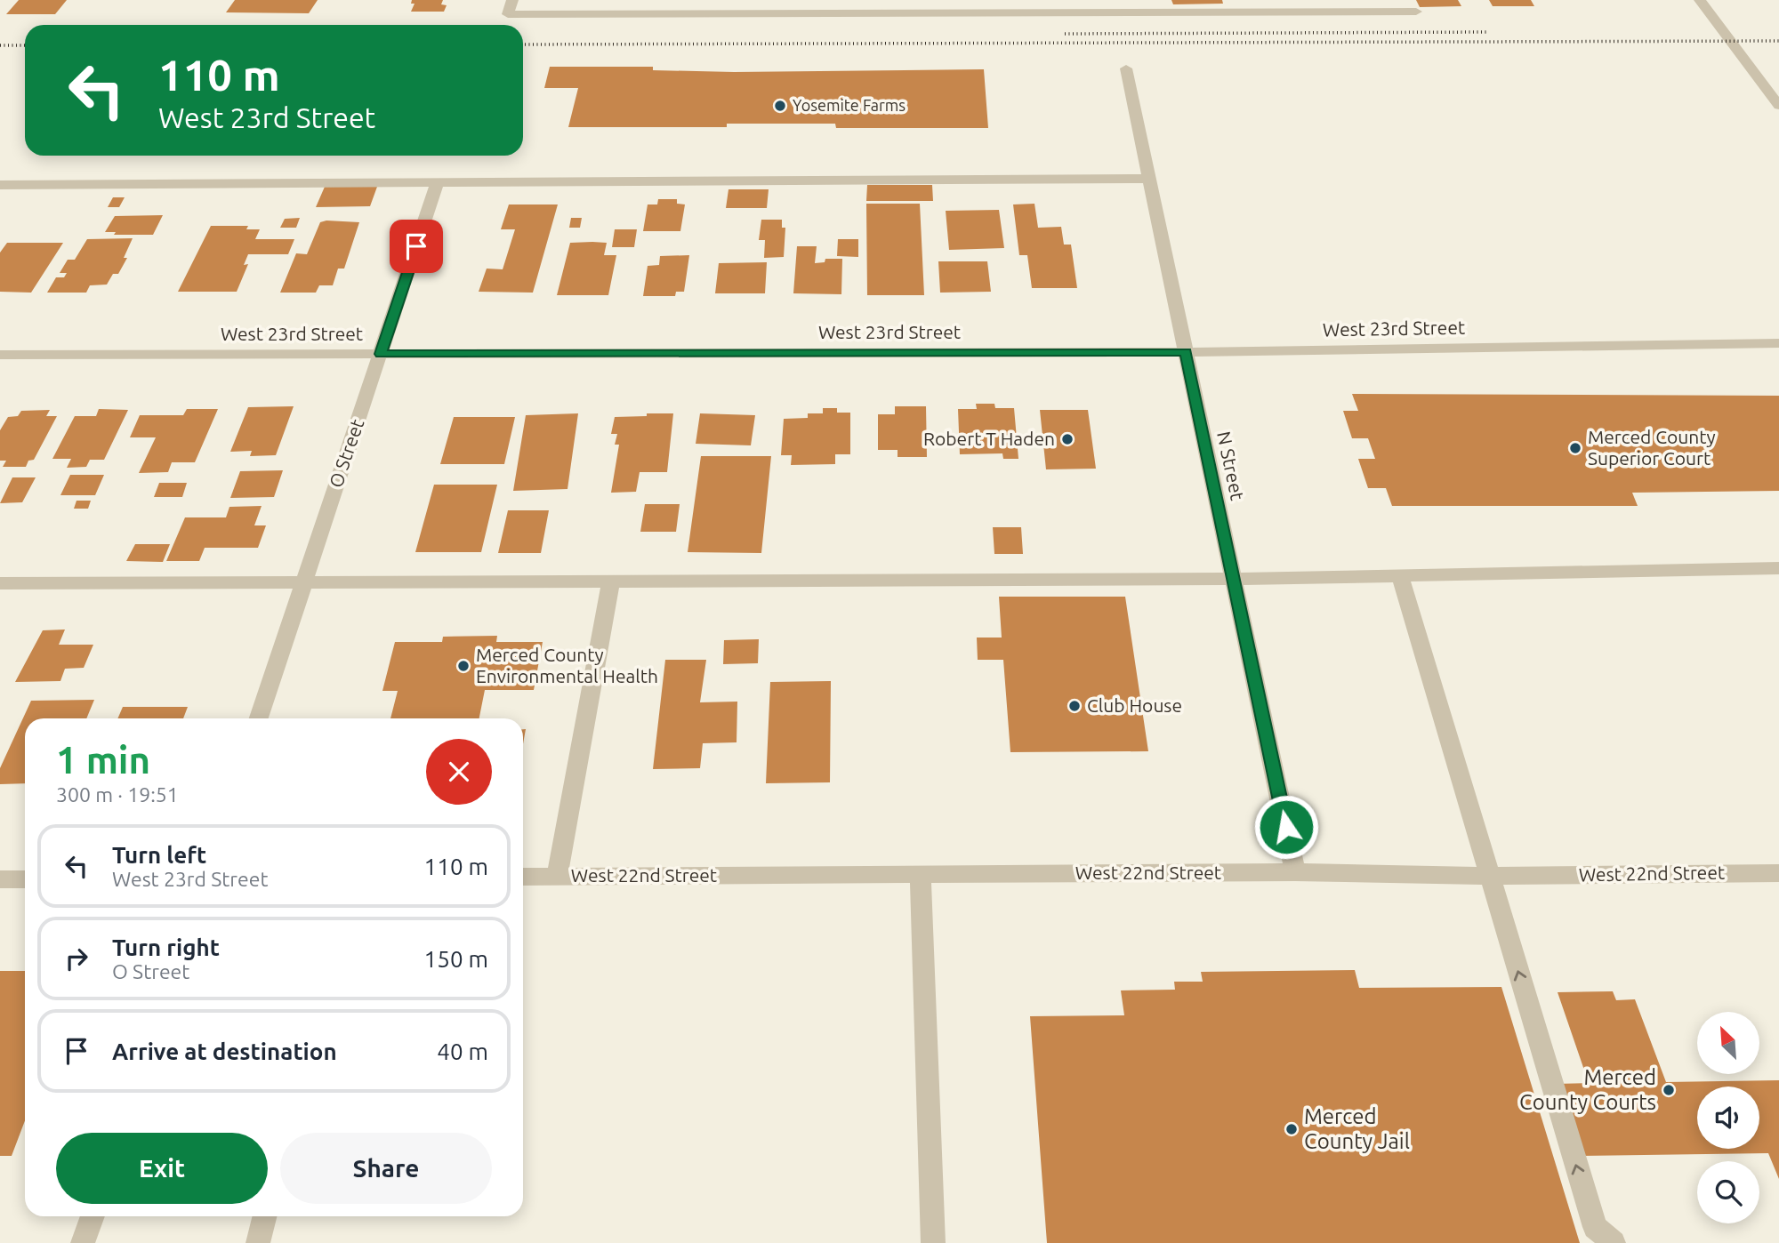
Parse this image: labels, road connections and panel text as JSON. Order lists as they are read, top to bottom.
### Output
{
  "streets": {
    "street": [
      "West 23rd Street",
      "O Street",
      "N Street",
      "West 22nd Street"
    ]
  },
  "crossings": [
    ["West 23rd Street", "O Street"],
    ["West 23rd Street", "N Street"],
    ["N Street", "West 22nd Street"]
  ],
  "places": [
    "Yosemite Farms",
    "Robert T Haden",
    "Merced County Superior Court",
    "Merced County Environmental Health",
    "Club House",
    "Merced County Courts",
    "Merced County Jail"
  ],
  "north": "top left",
  "page": {
    "turn": ["110 m", "West 23rd Street"],
    "heading": ["1 min", "300 m · 19:51"],
    "list": [
      {
        "name": "Turn left",
        "note": "West 23rd Street",
        "value": "110 m"
      },
      {
        "name": "Turn right",
        "note": "O Street",
        "value": "150 m"
      },
      {
        "name": "Arrive at destination",
        "value": "40 m"
      }
    ],
    "buttons": ["Exit", "Share"]
  }
}
